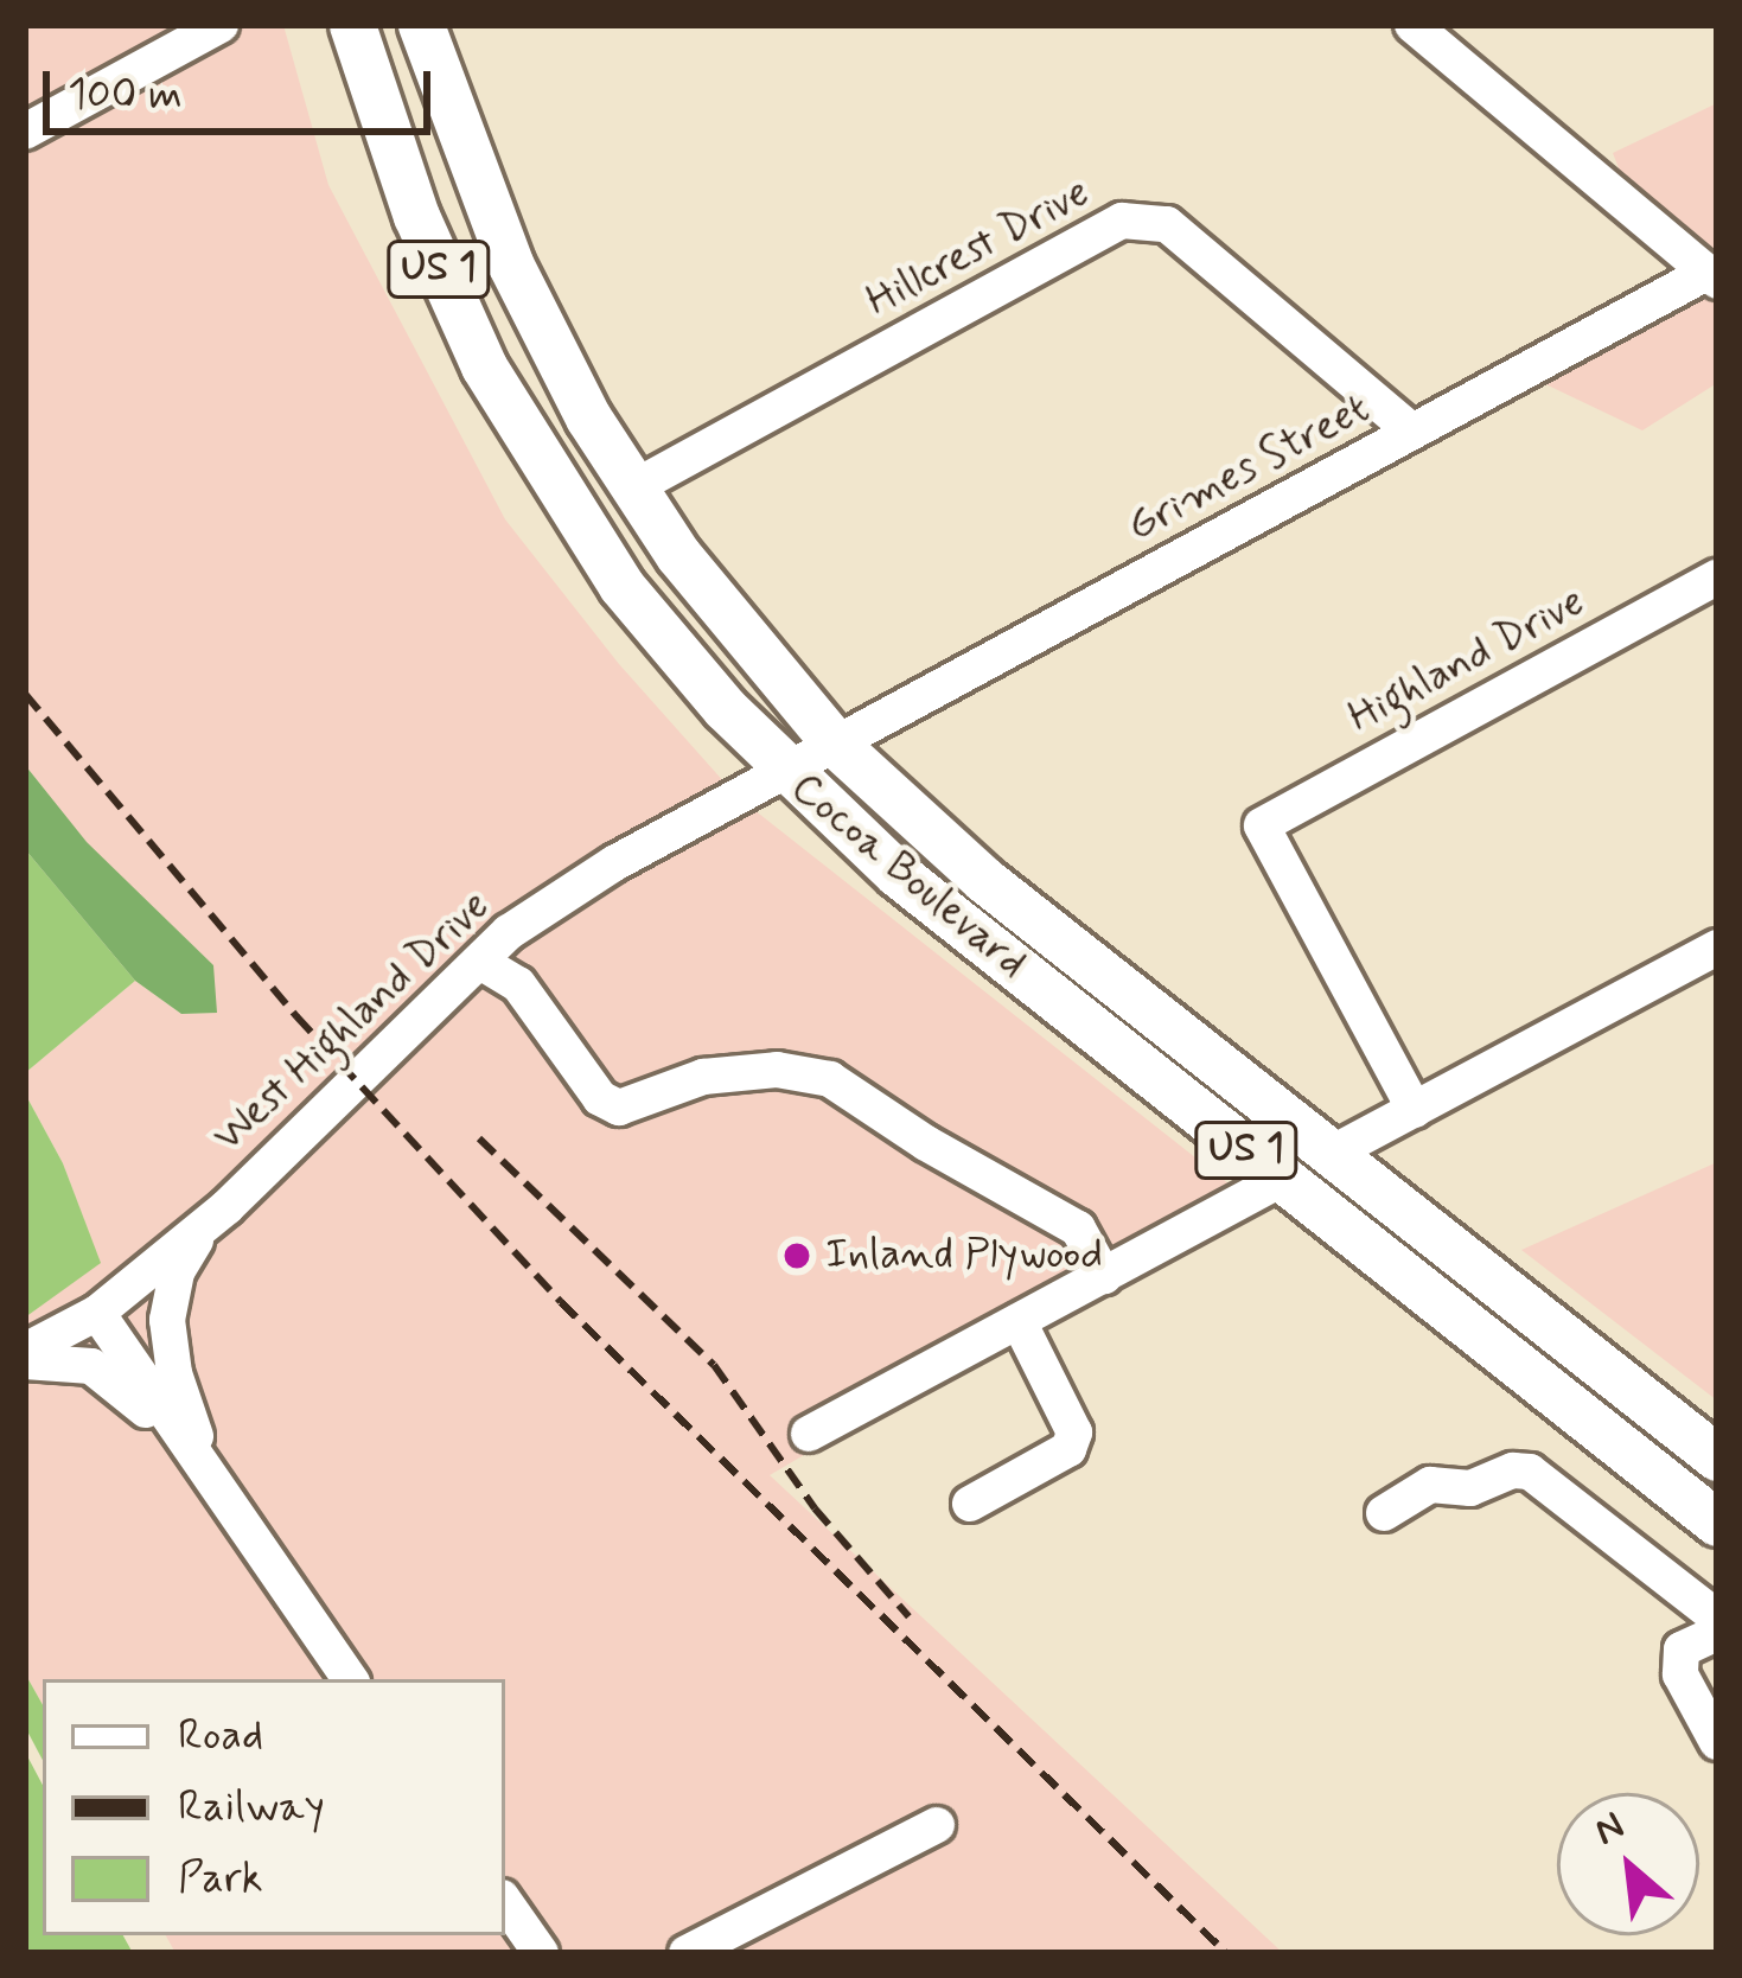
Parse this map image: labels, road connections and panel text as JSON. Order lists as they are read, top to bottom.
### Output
{
  "streets": {
    "main road": ["US 1", "Cocoa Boulevard"],
    "street": [
      "Hillcrest Drive",
      "Grimes Street",
      "Highland Drive",
      "West Highland Drive"
    ]
  },
  "crossings": [
    ["Hillcrest Drive", "Grimes Street"],
    ["Hillcrest Drive", "Cocoa Boulevard"],
    ["Grimes Street", "Cocoa Boulevard"],
    ["Grimes Street", "West Highland Drive"],
    ["Cocoa Boulevard", "West Highland Drive"]
  ],
  "places": ["Inland Plywood"],
  "legend": ["Road", "Railway", "Park"],
  "scale_bar": "100 m",
  "north": "top left"
}
